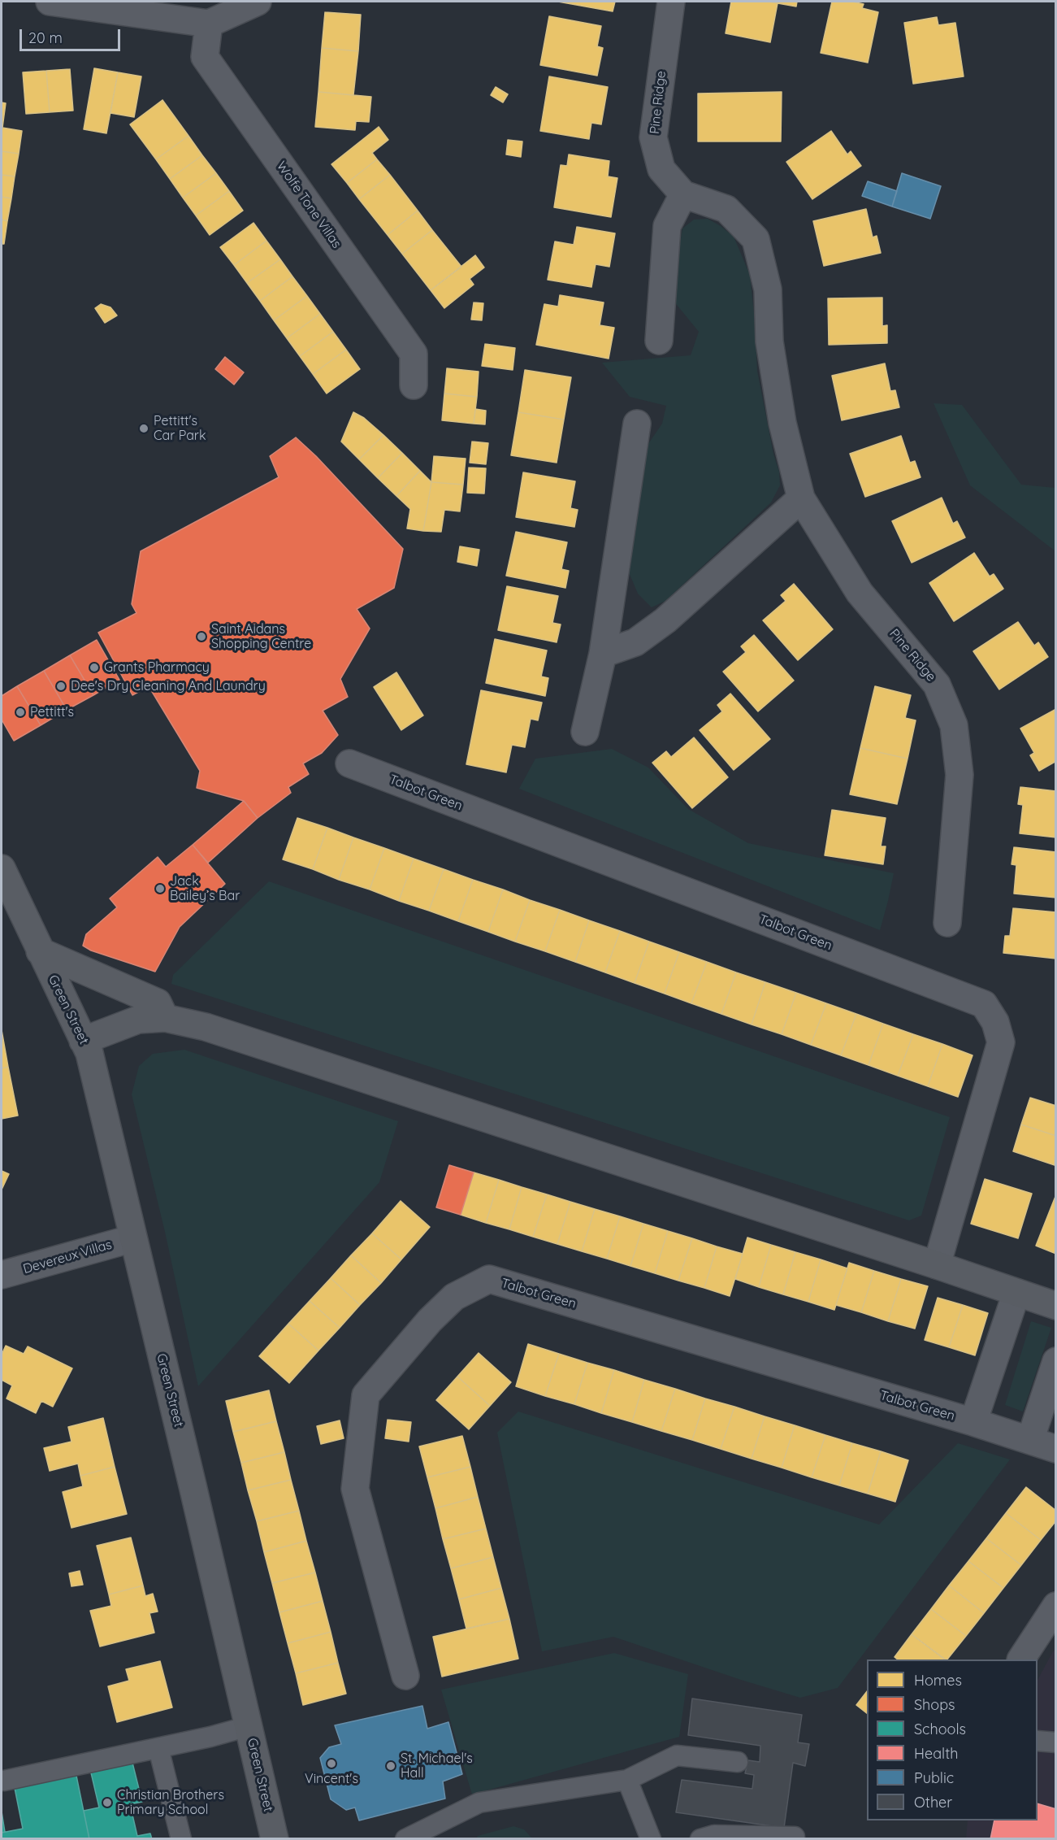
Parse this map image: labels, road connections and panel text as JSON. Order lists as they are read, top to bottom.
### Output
{
  "streets": {
    "street": [
      "Pine Ridge",
      "Wolfe Tone Villas",
      "Talbot Green",
      "Green Street",
      "Devereux Villas"
    ]
  },
  "crossings": [
    ["Green Street", "Devereux Villas"]
  ],
  "places": [
    "Pettitt's Car Park",
    "Saint Aidans Shopping Centre",
    "Grants Pharmacy",
    "Dee's Dry Cleaning And Laundry",
    "Pettitt's",
    "Jack Bailey’s Bar",
    "Vincent's",
    "St. Michael's Hall",
    "Christian Brothers Primary School"
  ],
  "legend": [
    "Homes",
    "Shops",
    "Schools",
    "Health",
    "Public",
    "Other"
  ],
  "scale_bar": "20 m"
}
